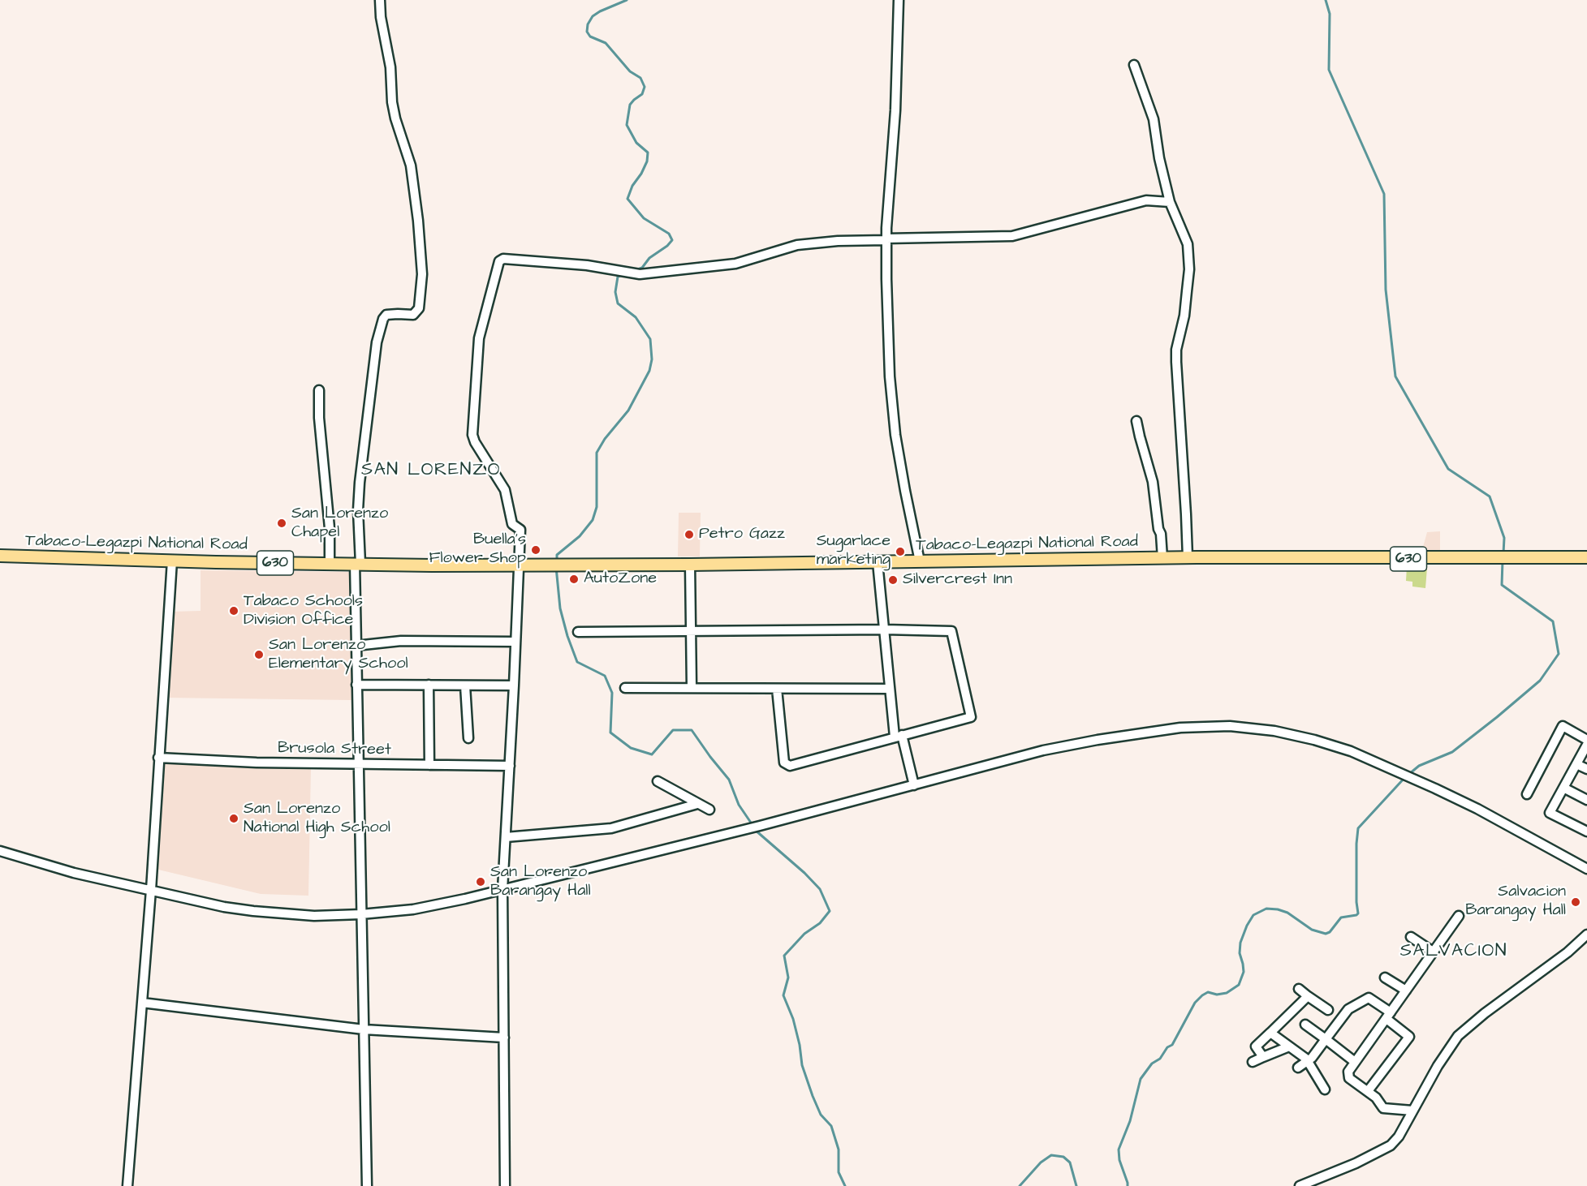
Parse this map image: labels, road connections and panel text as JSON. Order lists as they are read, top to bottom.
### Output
{
  "streets": {
    "main road": ["Tabaco-Legazpi National Road", "630"],
    "street": ["Brusola Street"]
  },
  "districts": ["SAN LORENZO", "SALVACION"],
  "places": [
    "San Lorenzo Chapel",
    "Petro Gazz",
    "Buella's Flower Shop",
    "Sugarlace marketing",
    "AutoZone",
    "Silvercrest Inn",
    "Tabaco Schools Division Office",
    "San Lorenzo Elementary School",
    "San Lorenzo National High School",
    "San Lorenzo Barangay Hall",
    "Salvacion Barangay Hall"
  ]
}
